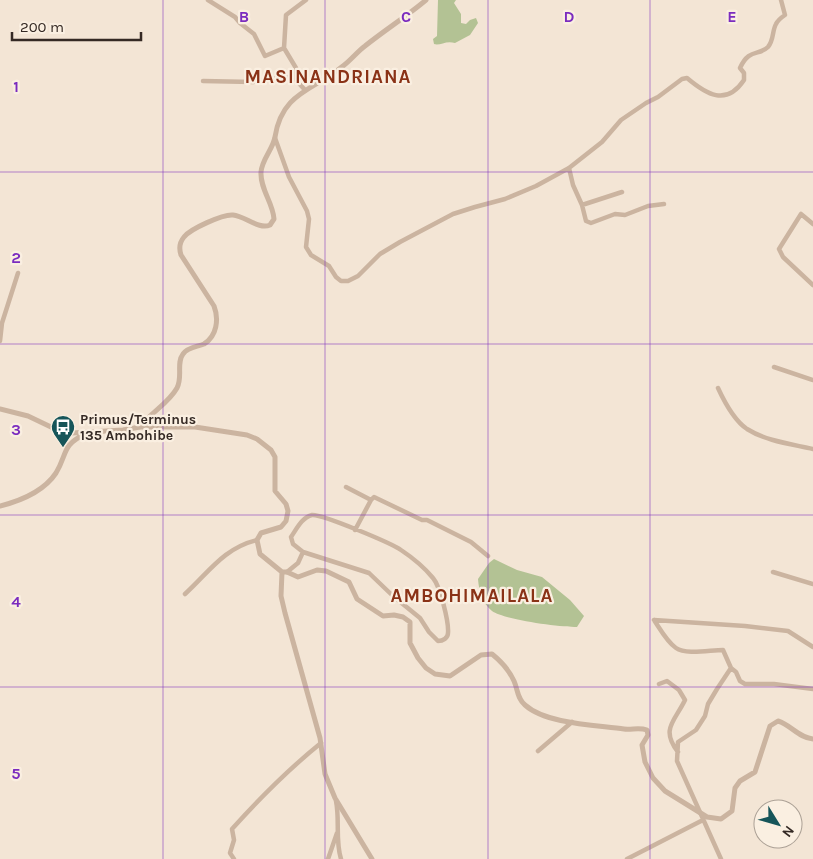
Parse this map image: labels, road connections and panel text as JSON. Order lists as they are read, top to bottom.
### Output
{
  "districts": ["MASINANDRIANA", "AMBOHIMAILALA"],
  "places": {
    "bus stop": ["Primus/Terminus 135 Ambohibe"]
  },
  "scale_bar": "200 m",
  "north": "bottom right",
  "grid": {
    "columns": [
      "B",
      "C",
      "D",
      "E"
    ],
    "rows": [
      "1",
      "2",
      "3",
      "4",
      "5"
    ]
  }
}
